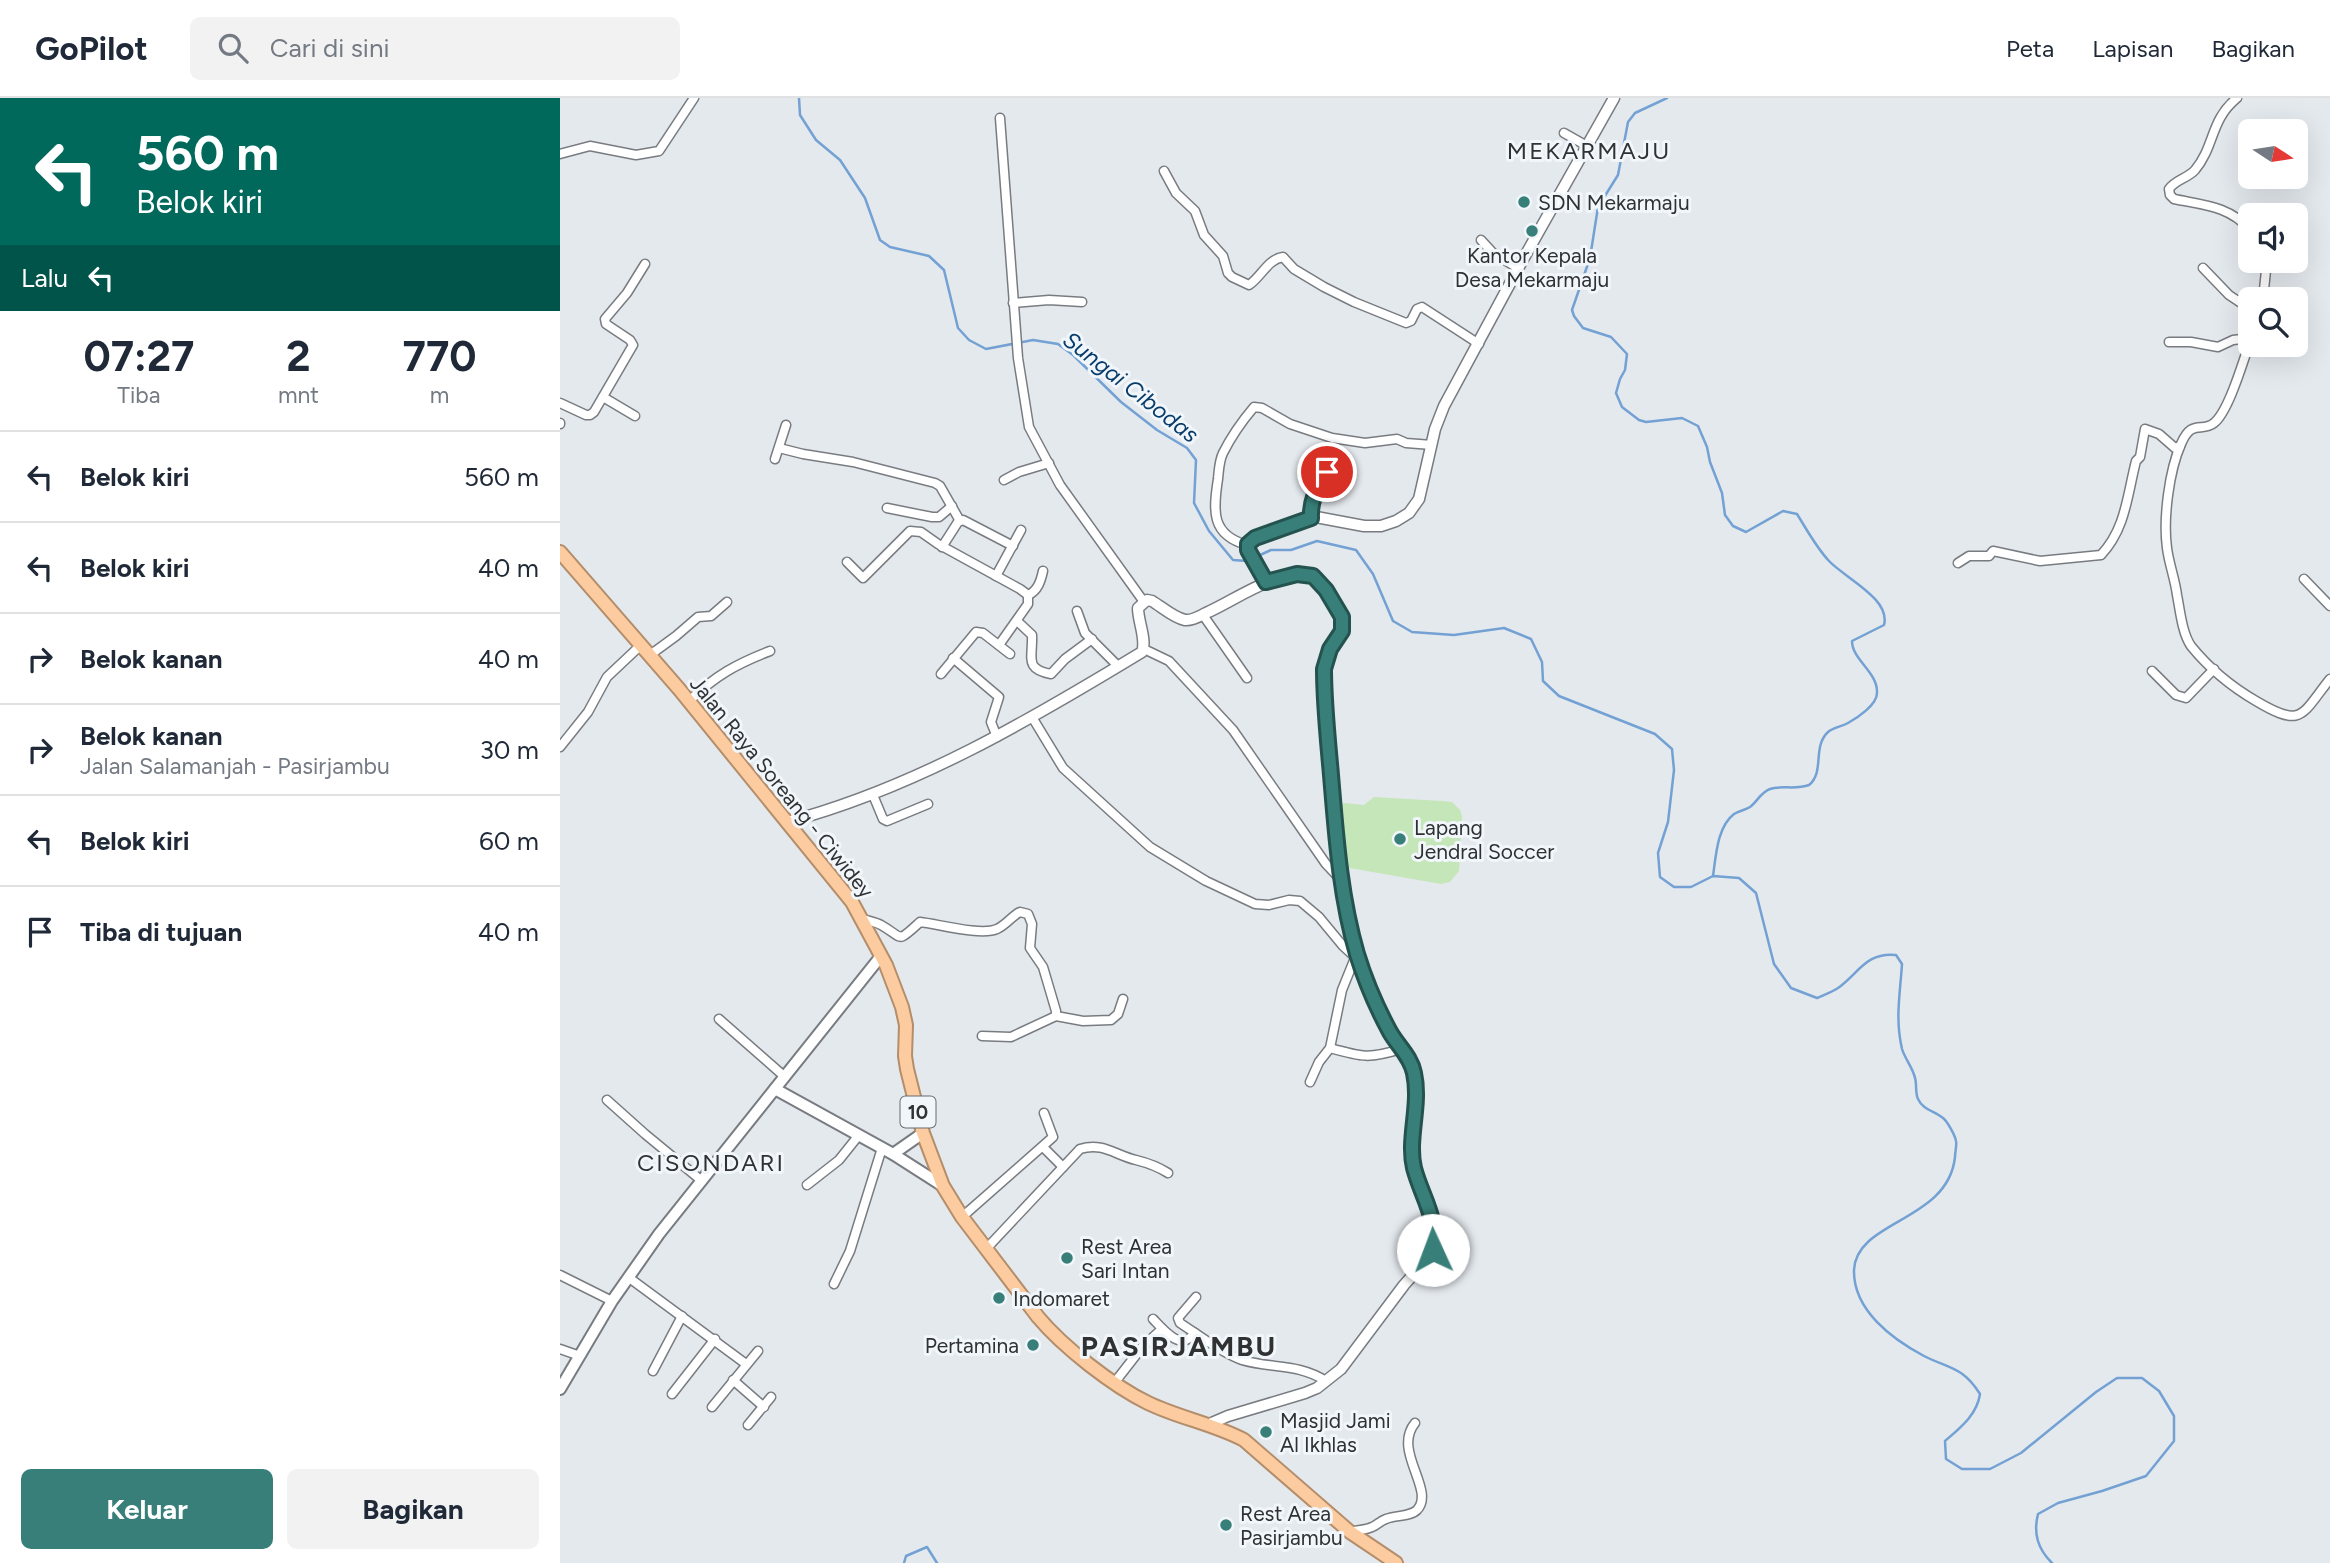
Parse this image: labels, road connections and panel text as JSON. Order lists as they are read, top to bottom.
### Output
{
  "streets": {
    "highway": ["Jalan Raya Soreang - Ciwidey", "10"]
  },
  "districts": ["MEKARMAJU", "CISONDARI", "PASIRJAMBU"],
  "water": ["Sungai Cibodas"],
  "places": [
    "SDN Mekarmaju",
    "Kantor Kepala Desa Mekarmaju",
    "Lapang Jendral Soccer",
    "Rest Area Sari Intan",
    "Indomaret",
    "Pertamina",
    "Masjid Jami Al Ikhlas",
    "Rest Area Pasirjambu"
  ],
  "north": "right",
  "page": {
    "header": "GoPilot",
    "search": "Cari di sini",
    "nav": ["Peta", "Lapisan", "Bagikan"],
    "turn": ["560 m", "Belok kiri"],
    "then": "Lalu",
    "eta": [
      "07:27",
      "Tiba",
      "2",
      "mnt",
      "770",
      "m"
    ],
    "list": [
      {
        "name": "Belok kiri",
        "value": "560 m"
      },
      {
        "name": "Belok kiri",
        "value": "40 m"
      },
      {
        "name": "Belok kanan",
        "value": "40 m"
      },
      {
        "name": "Belok kanan",
        "note": "Jalan Salamanjah - Pasirjambu",
        "value": "30 m"
      },
      {
        "name": "Belok kiri",
        "value": "60 m"
      },
      {
        "name": "Tiba di tujuan",
        "value": "40 m"
      }
    ],
    "buttons": ["Keluar", "Bagikan"]
  }
}
